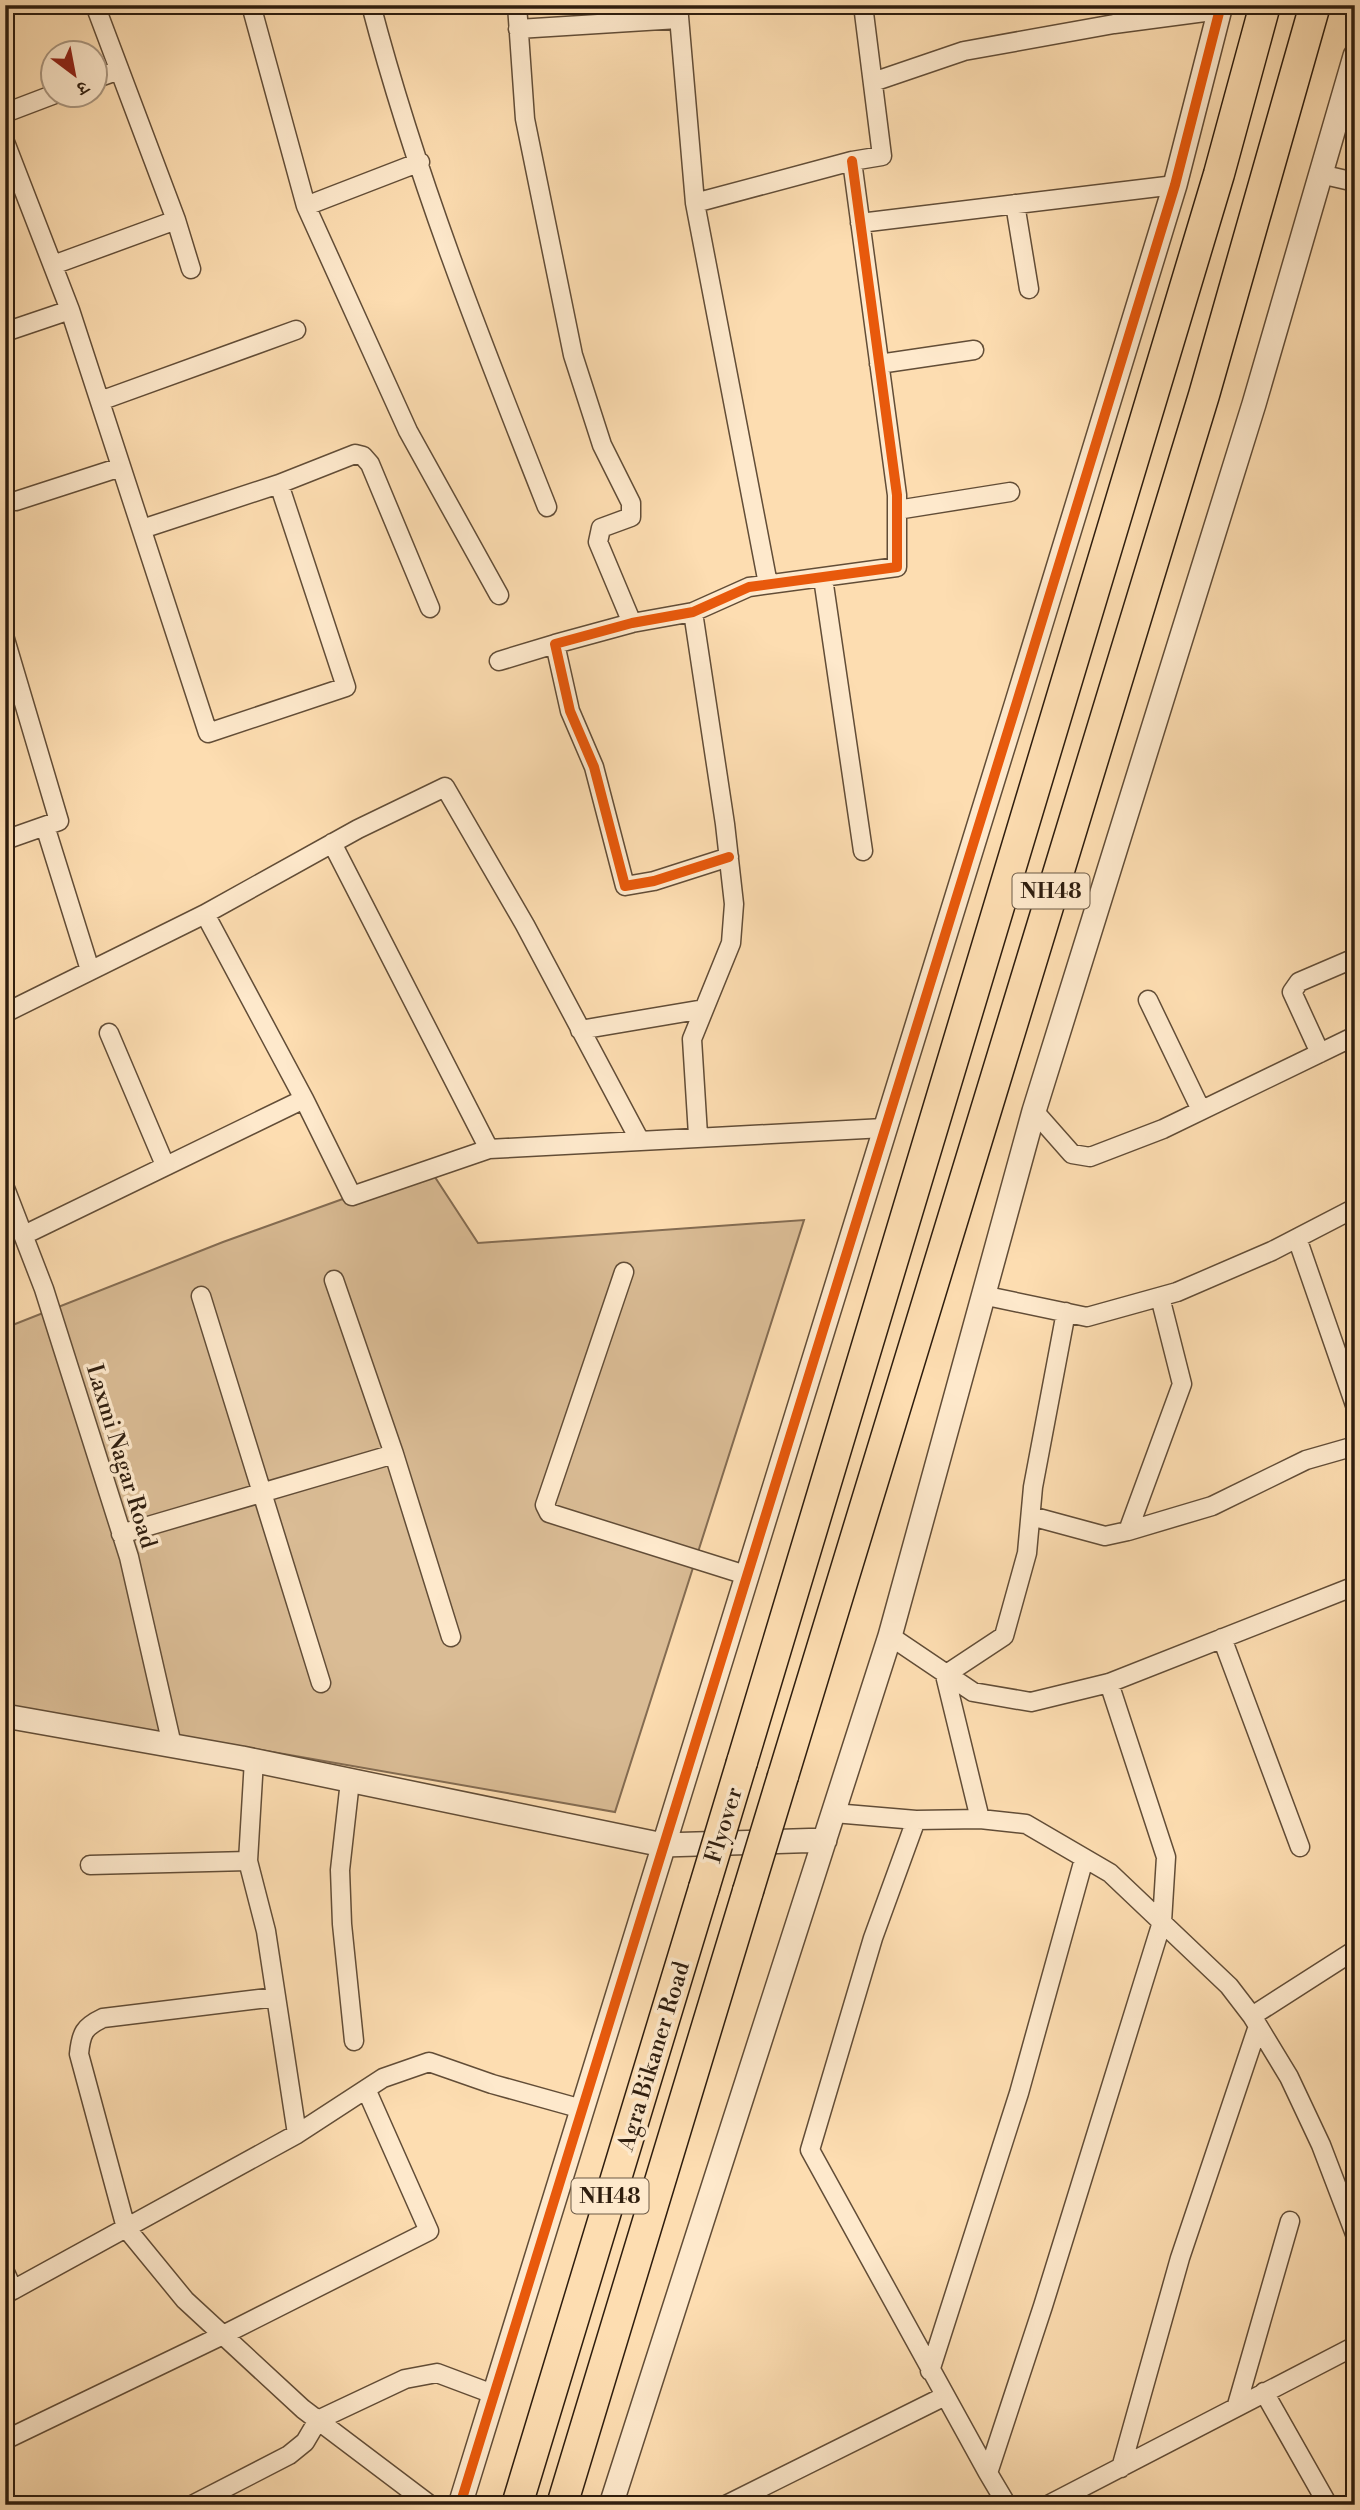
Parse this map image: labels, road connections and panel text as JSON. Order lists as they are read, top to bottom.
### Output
{
  "streets": {
    "highway": ["NH48", "Flyover", "Agra Bikaner Road"],
    "street": ["Laxmi Nagar Road"]
  },
  "crossings": [
    ["Flyover", "Agra Bikaner Road"]
  ],
  "north": "bottom right"
}
